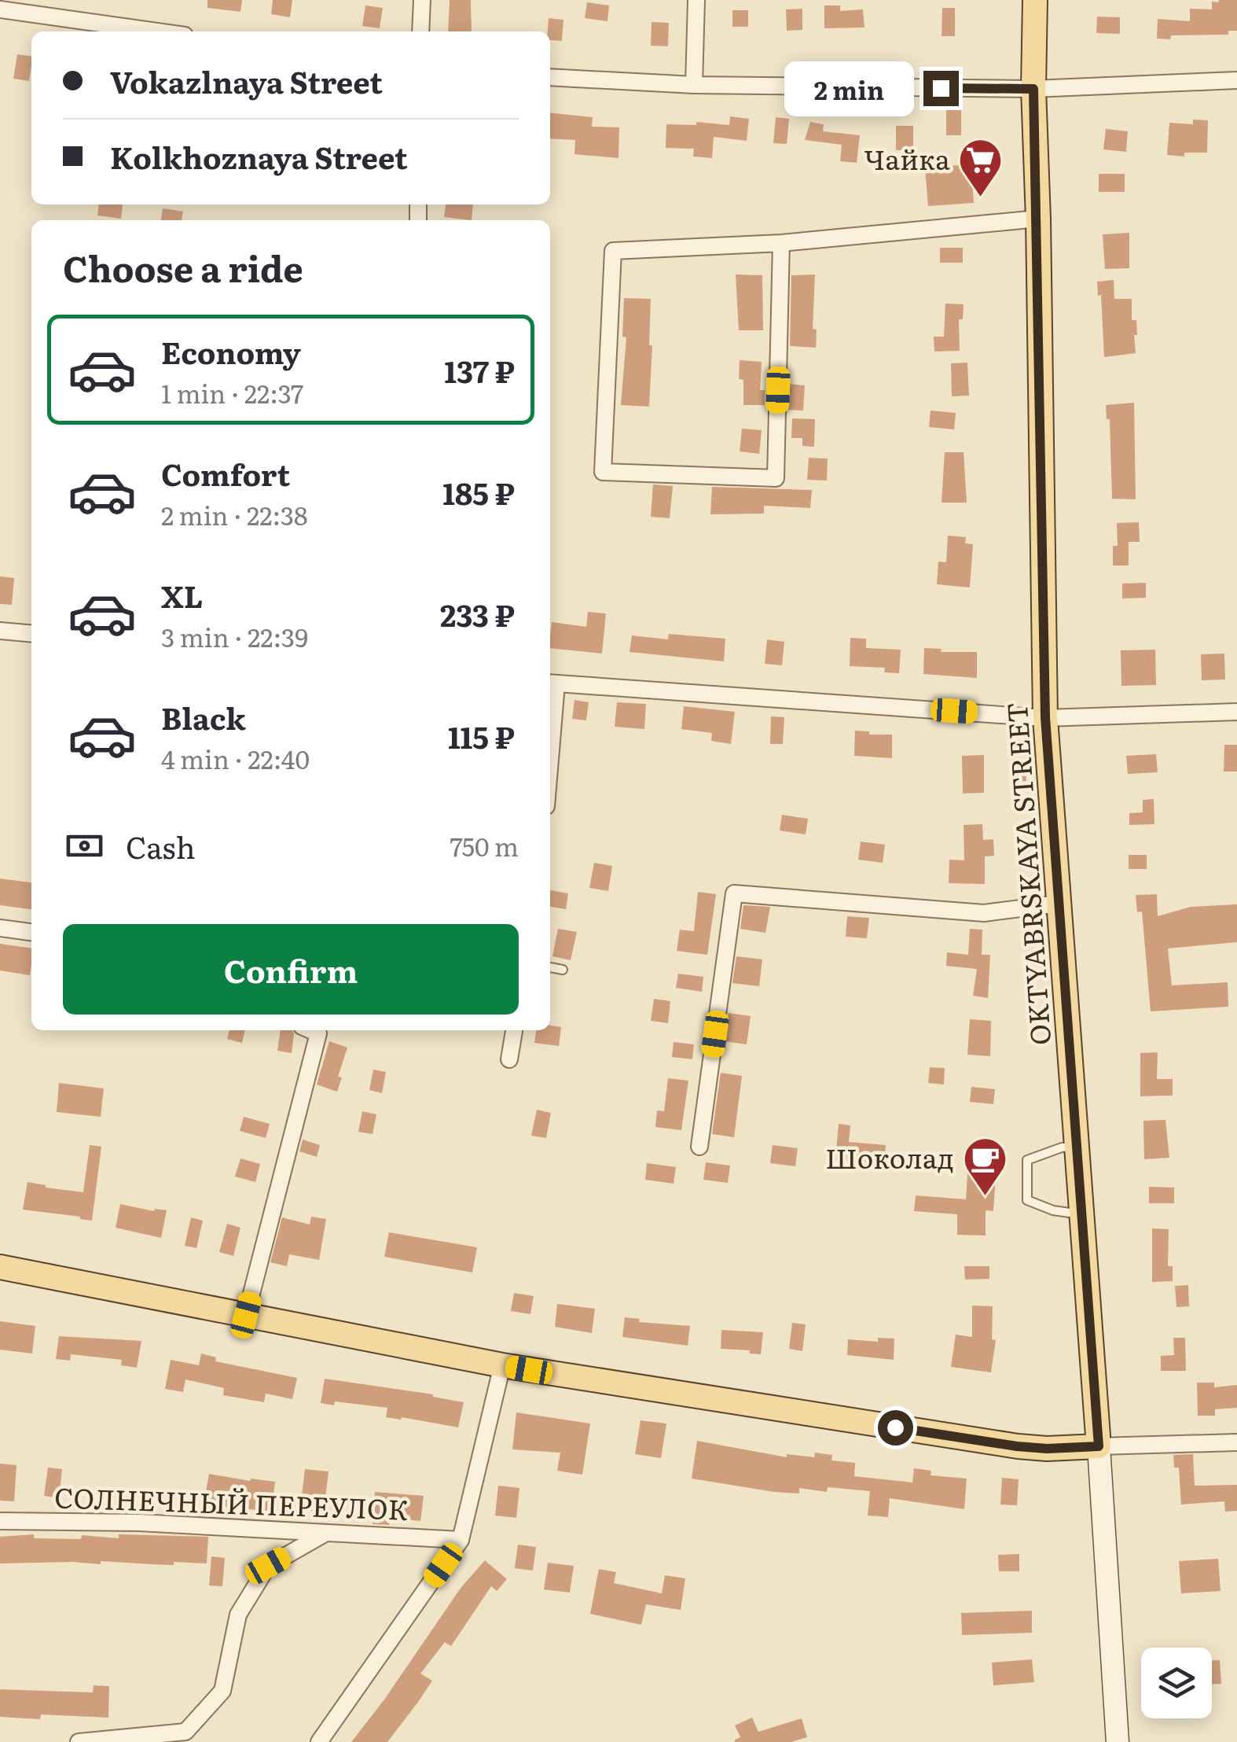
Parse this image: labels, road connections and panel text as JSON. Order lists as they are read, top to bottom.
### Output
{
  "streets": {
    "main road": ["OKTYABRSKAYA STREET"],
    "street": ["СОЛНЕЧНЫЙ ПЕРЕУЛОК"]
  },
  "places": {
    "supermarket": ["Чайка"],
    "cafe": ["Шоколад"]
  },
  "page": {
    "banner": ["Vokazlnaya Street", "Kolkhoznaya Street"],
    "bubble": "2 min",
    "heading": "Choose a ride",
    "list": [
      {
        "name": "Economy",
        "note": "1 min · 22:37",
        "value": "137 ₽"
      },
      {
        "name": "Comfort",
        "note": "2 min · 22:38",
        "value": "185 ₽"
      },
      {
        "name": "XL",
        "note": "3 min · 22:39",
        "value": "233 ₽"
      },
      {
        "name": "Black",
        "note": "4 min · 22:40",
        "value": "115 ₽"
      }
    ],
    "pay": ["Cash", "750 m"],
    "buttons": "Confirm"
  }
}
